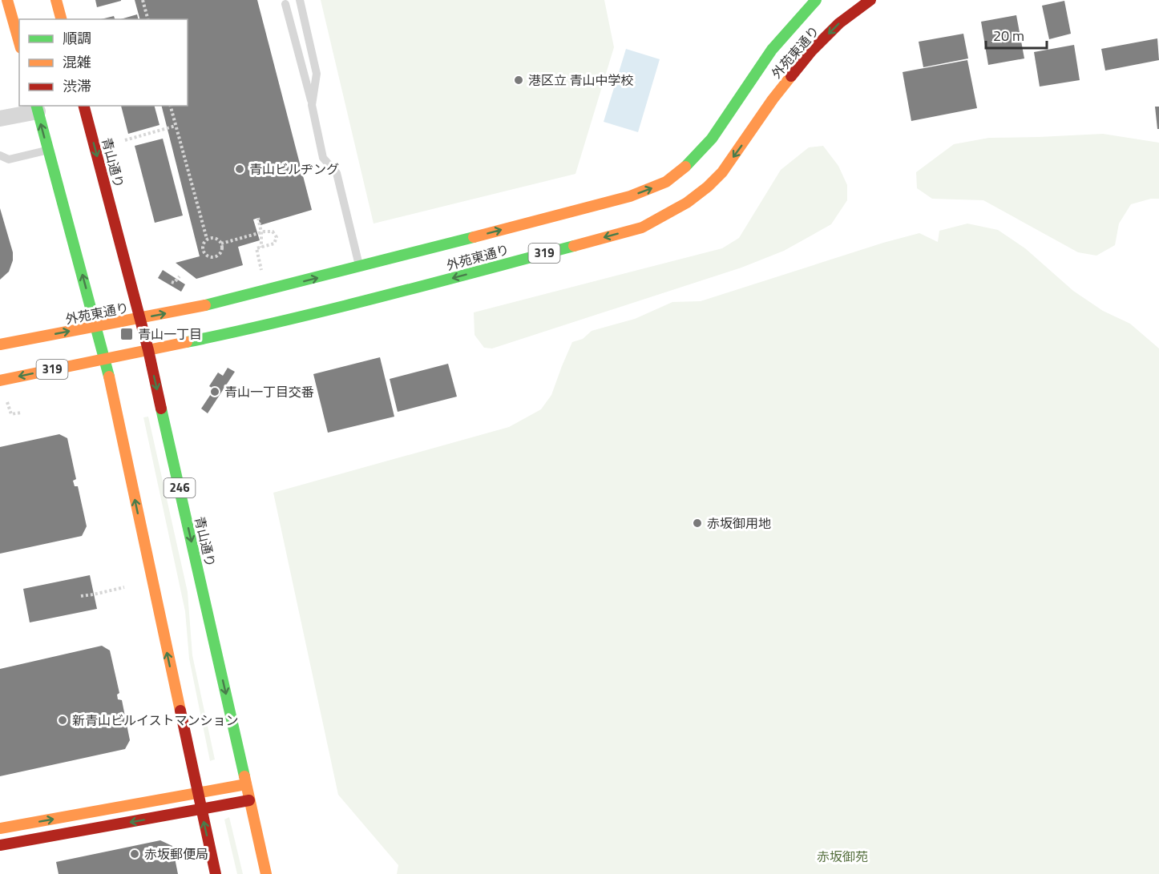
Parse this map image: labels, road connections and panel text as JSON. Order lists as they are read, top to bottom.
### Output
{
  "streets": {
    "main road": [
      "外苑東通り",
      "青山通り",
      "319",
      "246"
    ]
  },
  "crossings": [
    ["外苑東通り", "青山通り"]
  ],
  "parks": ["赤坂御苑"],
  "places": {
    "other": [
      "港区立 青山中学校",
      "青山ビルヂング",
      "青山一丁目交番",
      "赤坂御用地",
      "新青山ビルイストマンション",
      "赤坂郵便局"
    ],
    "transit": ["青山一丁目"]
  },
  "legend": ["順調", "混雑", "渋滞"],
  "scale_bar": "20 m"
}
